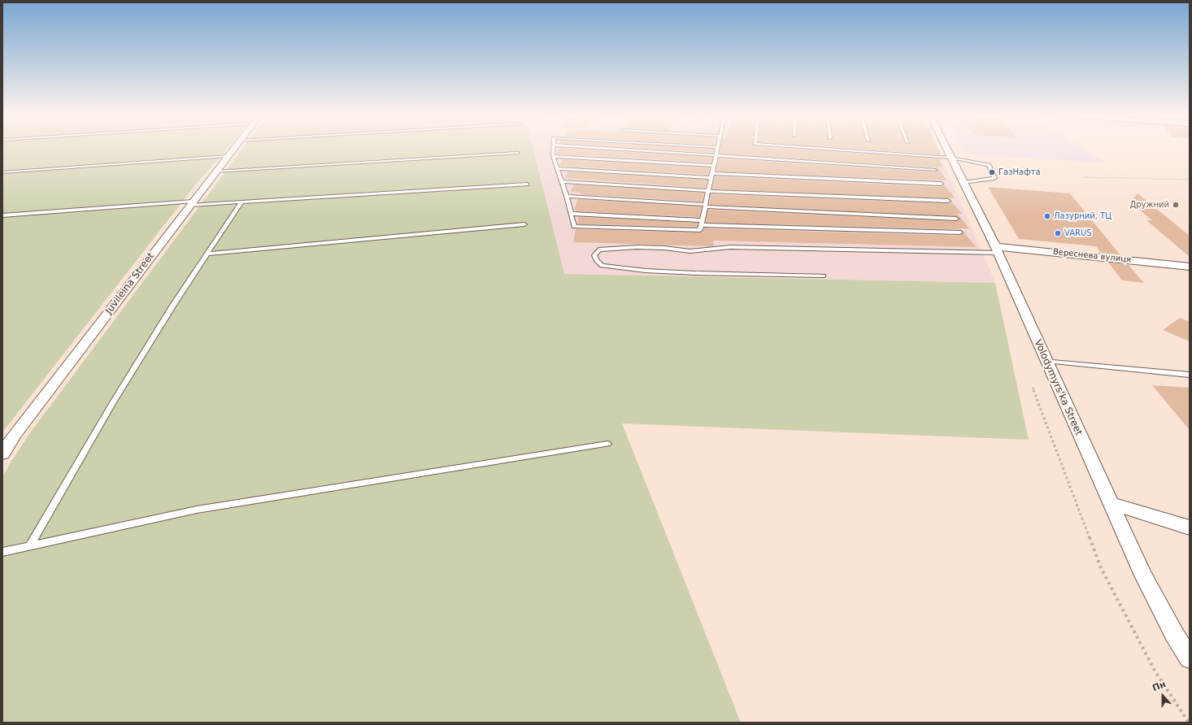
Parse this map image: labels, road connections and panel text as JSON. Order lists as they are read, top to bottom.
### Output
{
  "streets": {
    "street": ["Вереснева вулиця", "Juvileina Street", "Volodymyrs'ka Street"]
  },
  "crossings": [
    ["Вереснева вулиця", "Volodymyrs'ka Street"]
  ],
  "places": [
    "ГазНафта",
    "Дружний",
    "Лазурний, ТЦ",
    "VARUS"
  ],
  "north": "top"
}
